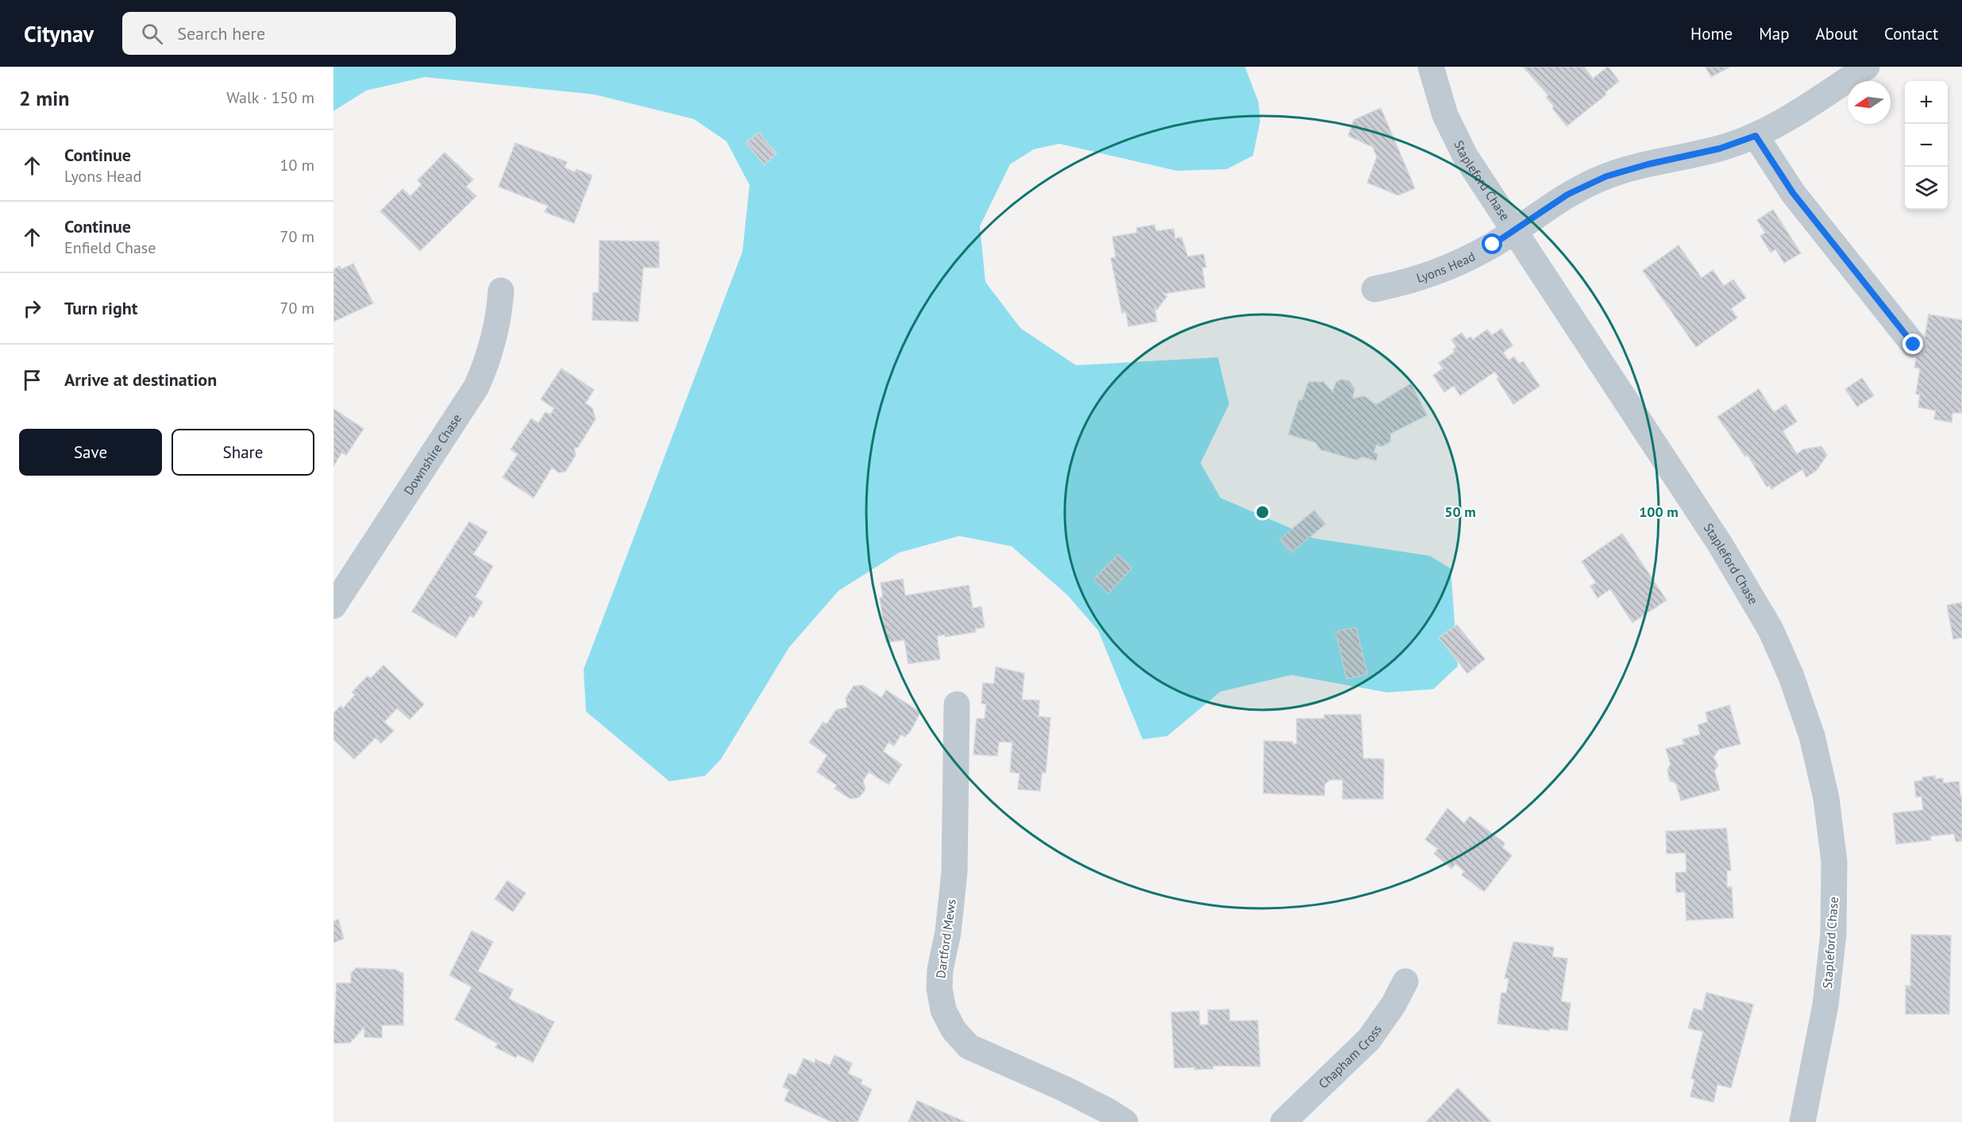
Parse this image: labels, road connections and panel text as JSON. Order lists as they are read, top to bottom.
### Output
{
  "streets": {
    "street": [
      "Stapleford Chase",
      "Lyons Head",
      "Downshire Chase",
      "Dartford Mews",
      "Chapham Cross"
    ]
  },
  "crossings": [
    ["Stapleford Chase", "Lyons Head"]
  ],
  "north": "left",
  "page": {
    "header": "Citynav",
    "search": "Search here",
    "nav": [
      "Home",
      "Map",
      "About",
      "Contact"
    ],
    "heading": ["2 min", "Walk · 150 m"],
    "map_buttons": ["+", "−"],
    "list": [
      ["Continue", "Lyons Head", "10 m"],
      ["Continue", "Enfield Chase", "70 m"],
      ["Turn right", "70 m"],
      "Arrive at destination"
    ],
    "buttons": ["Save", "Share"]
  },
  "rings": ["50 m", "100 m"]
}
